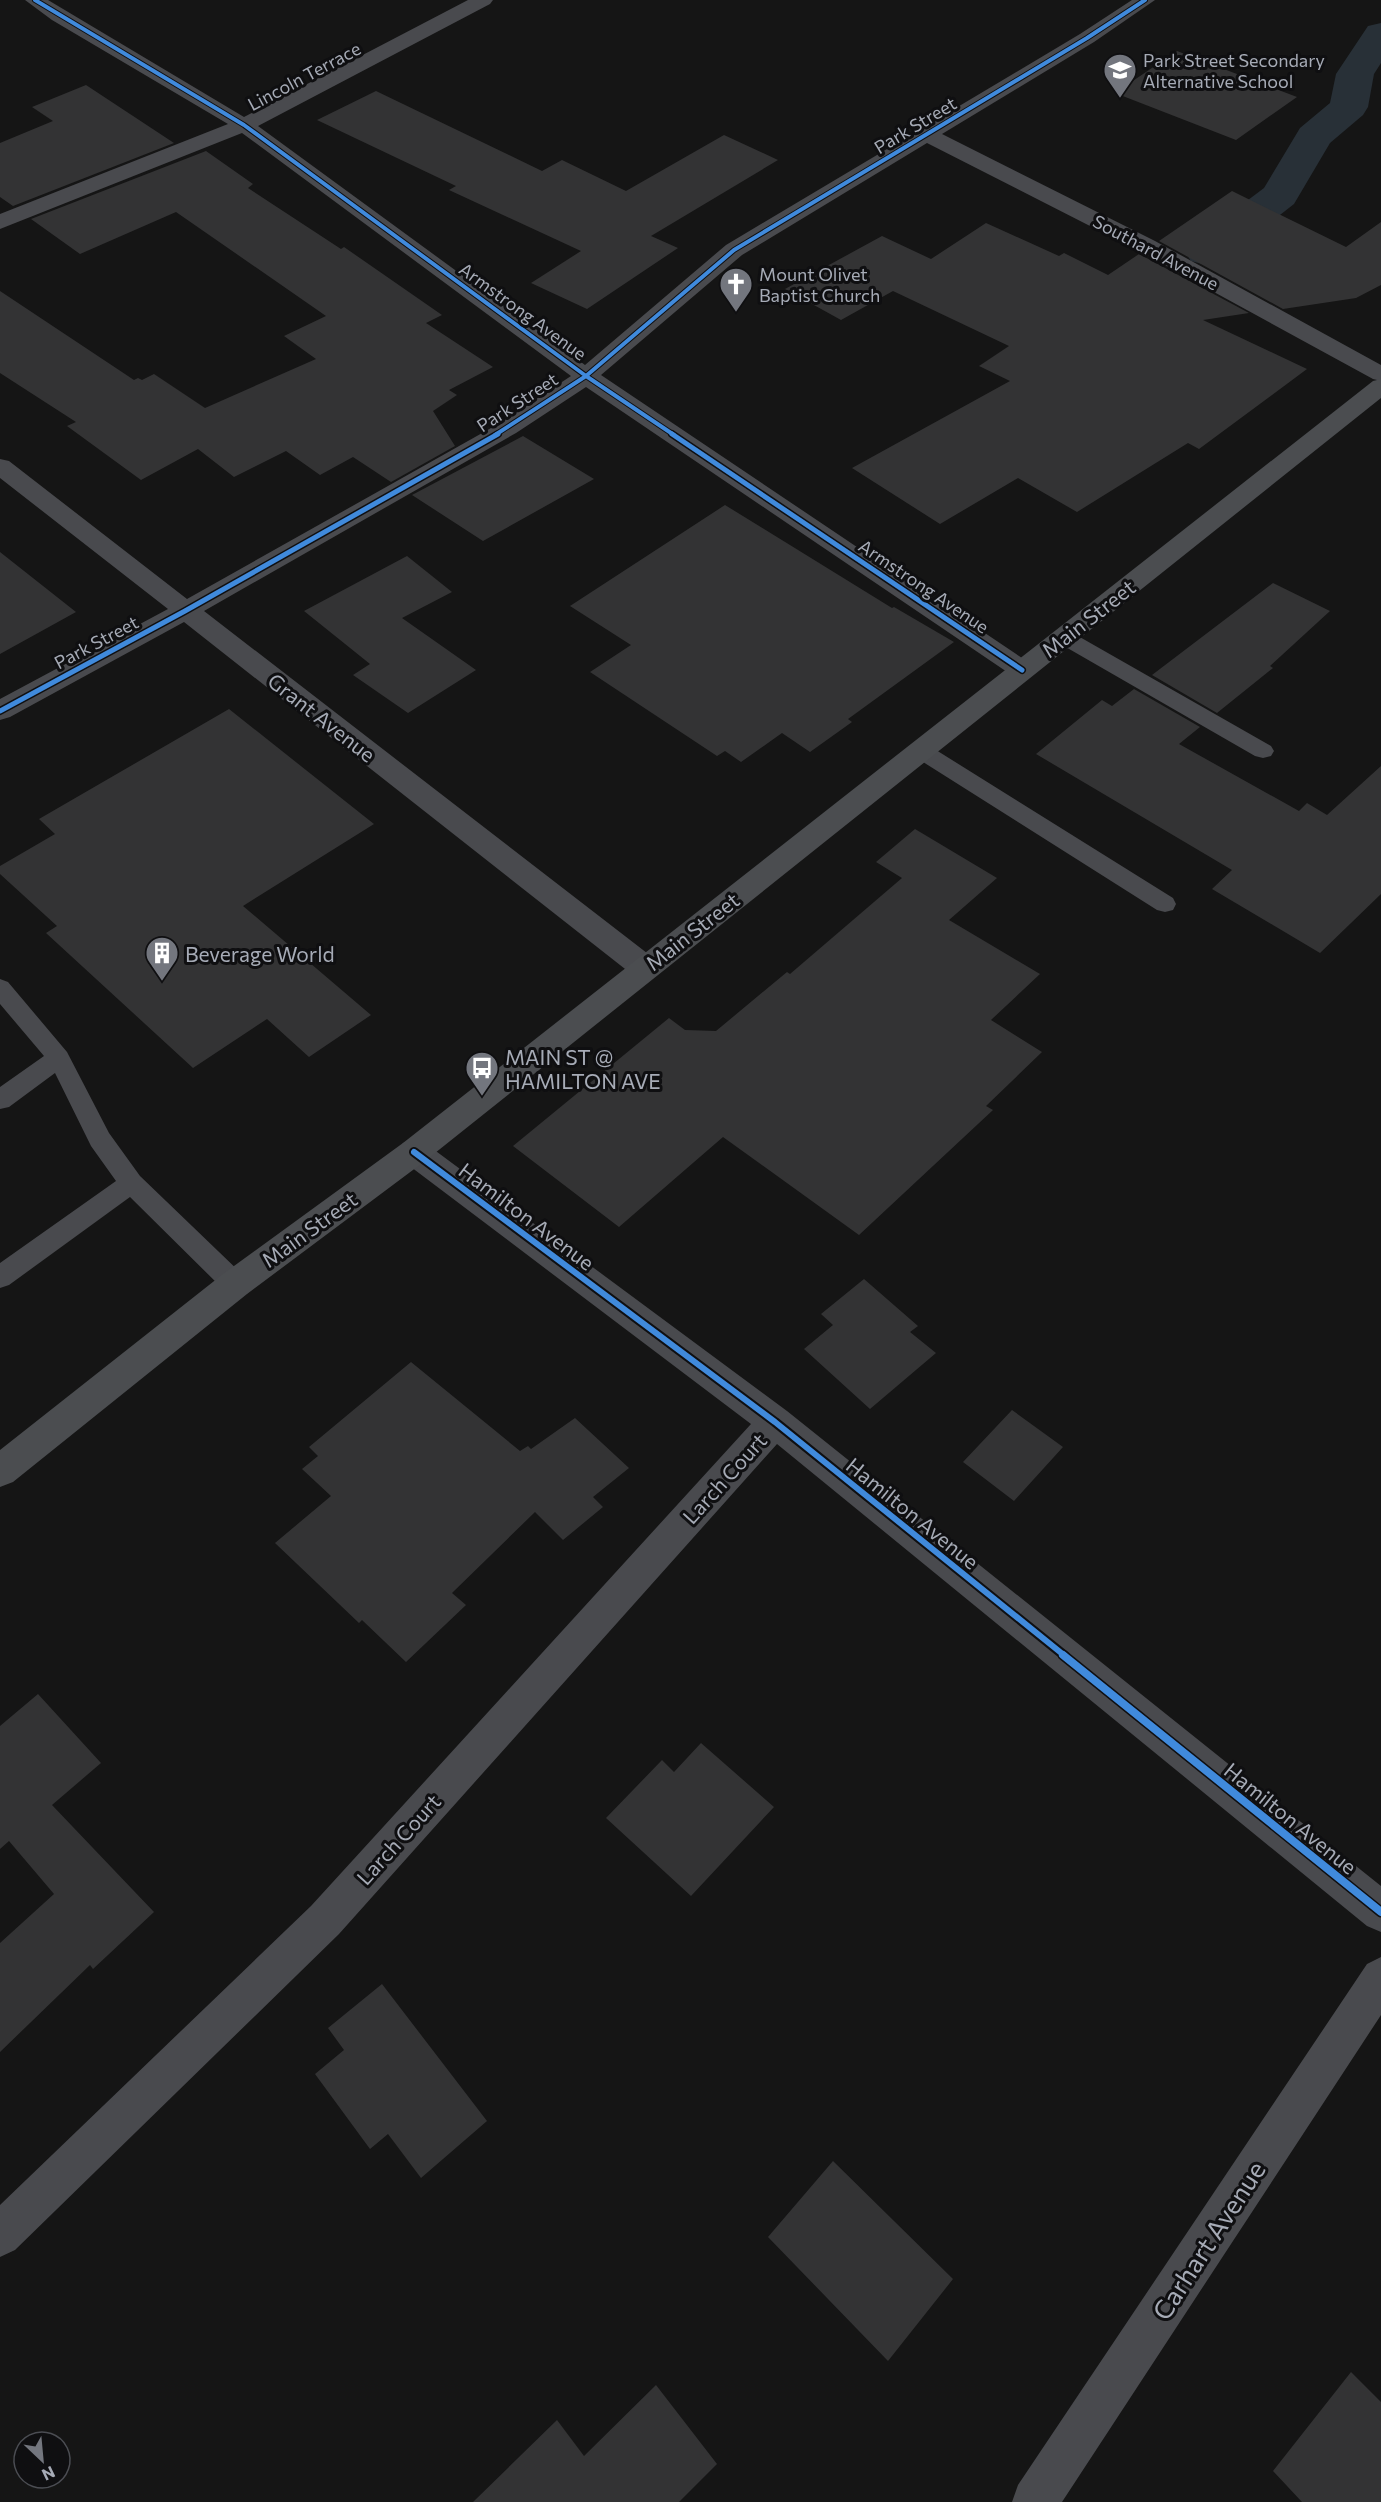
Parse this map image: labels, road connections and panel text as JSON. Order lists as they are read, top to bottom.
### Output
{
  "streets": {
    "main road": ["Main Street"],
    "street": [
      "Lincoln Terrace",
      "Park Street",
      "Southard Avenue",
      "Armstrong Avenue",
      "Grant Avenue",
      "Hamilton Avenue",
      "Larch Court",
      "Carhart Avenue"
    ]
  },
  "crossings": [
    ["Lincoln Terrace", "Armstrong Avenue"],
    ["Park Street", "Southard Avenue"],
    ["Park Street", "Armstrong Avenue"],
    ["Park Street", "Grant Avenue"],
    ["Armstrong Avenue", "Main Street"],
    ["Main Street", "Grant Avenue"],
    ["Main Street", "Hamilton Avenue"],
    ["Hamilton Avenue", "Larch Court"]
  ],
  "places": {
    "school or university": ["Park Street Secondary Alternative School"],
    "church": ["Mount Olivet Baptist Church"],
    "building": ["Beverage World"],
    "bus stop": ["MAIN ST @ HAMILTON AVE"]
  },
  "north": "bottom right"
}
